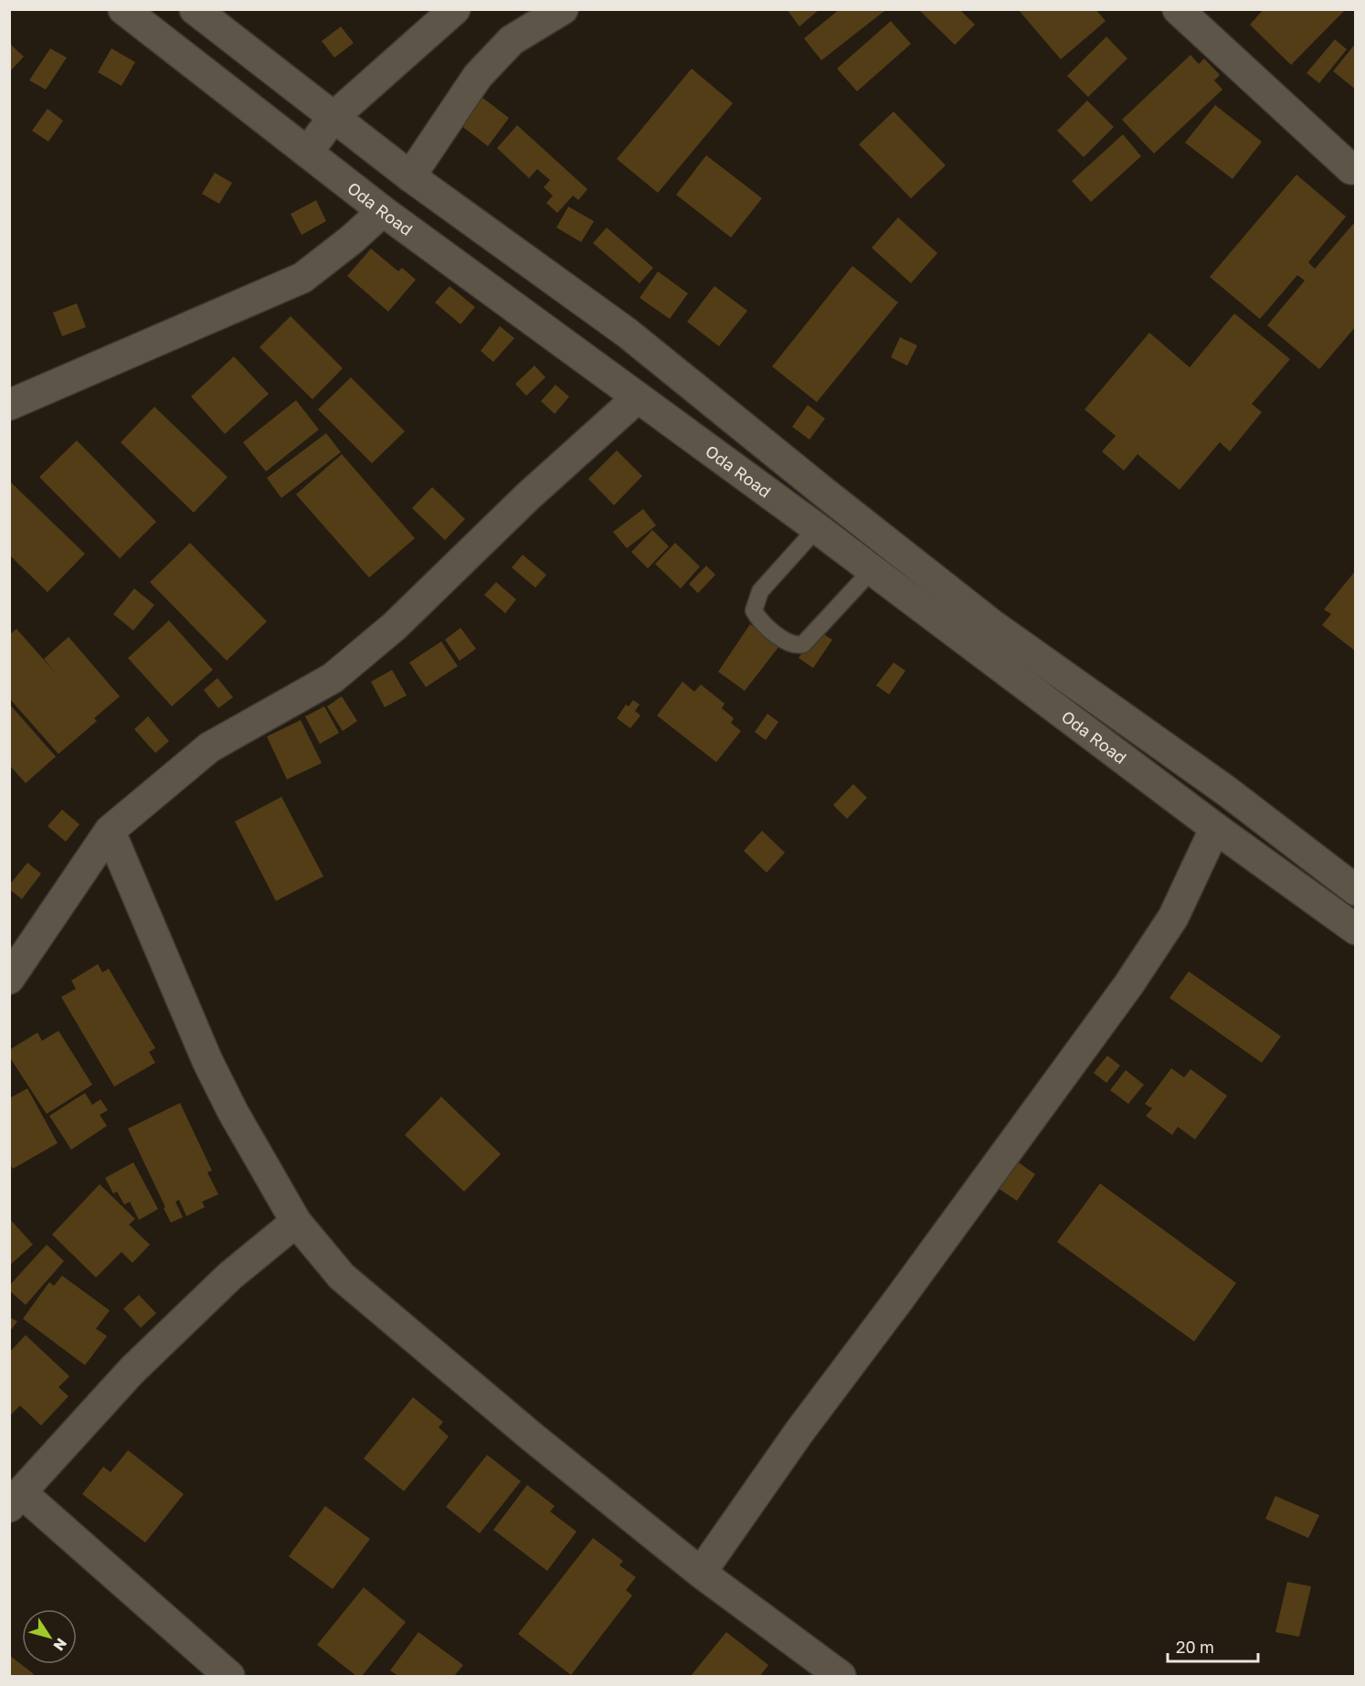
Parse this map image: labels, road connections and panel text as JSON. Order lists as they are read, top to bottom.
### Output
{
  "streets": {
    "street": ["Oda Road"]
  },
  "scale_bar": "20 m",
  "north": "bottom right"
}
